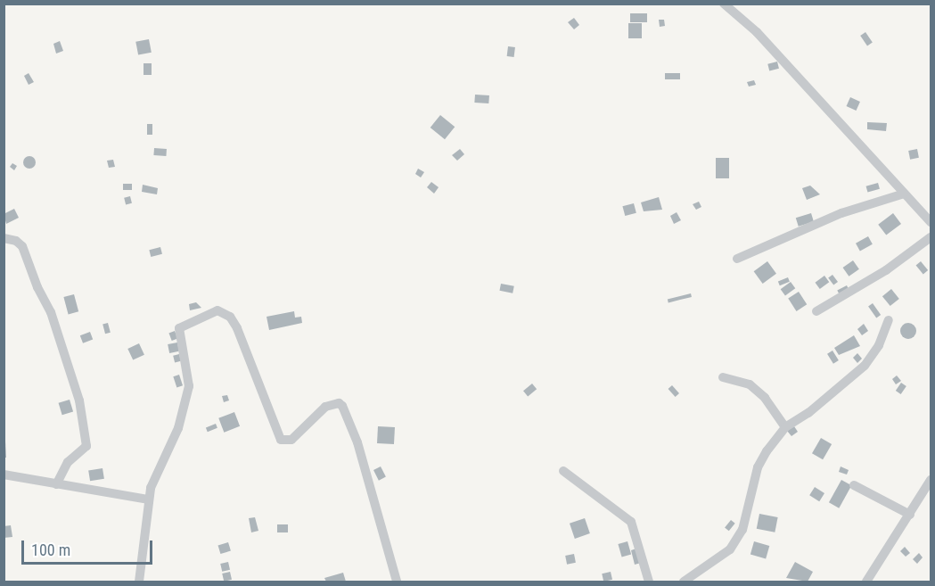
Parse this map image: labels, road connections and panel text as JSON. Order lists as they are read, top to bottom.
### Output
{
  "scale_bar": "100 m"
}
